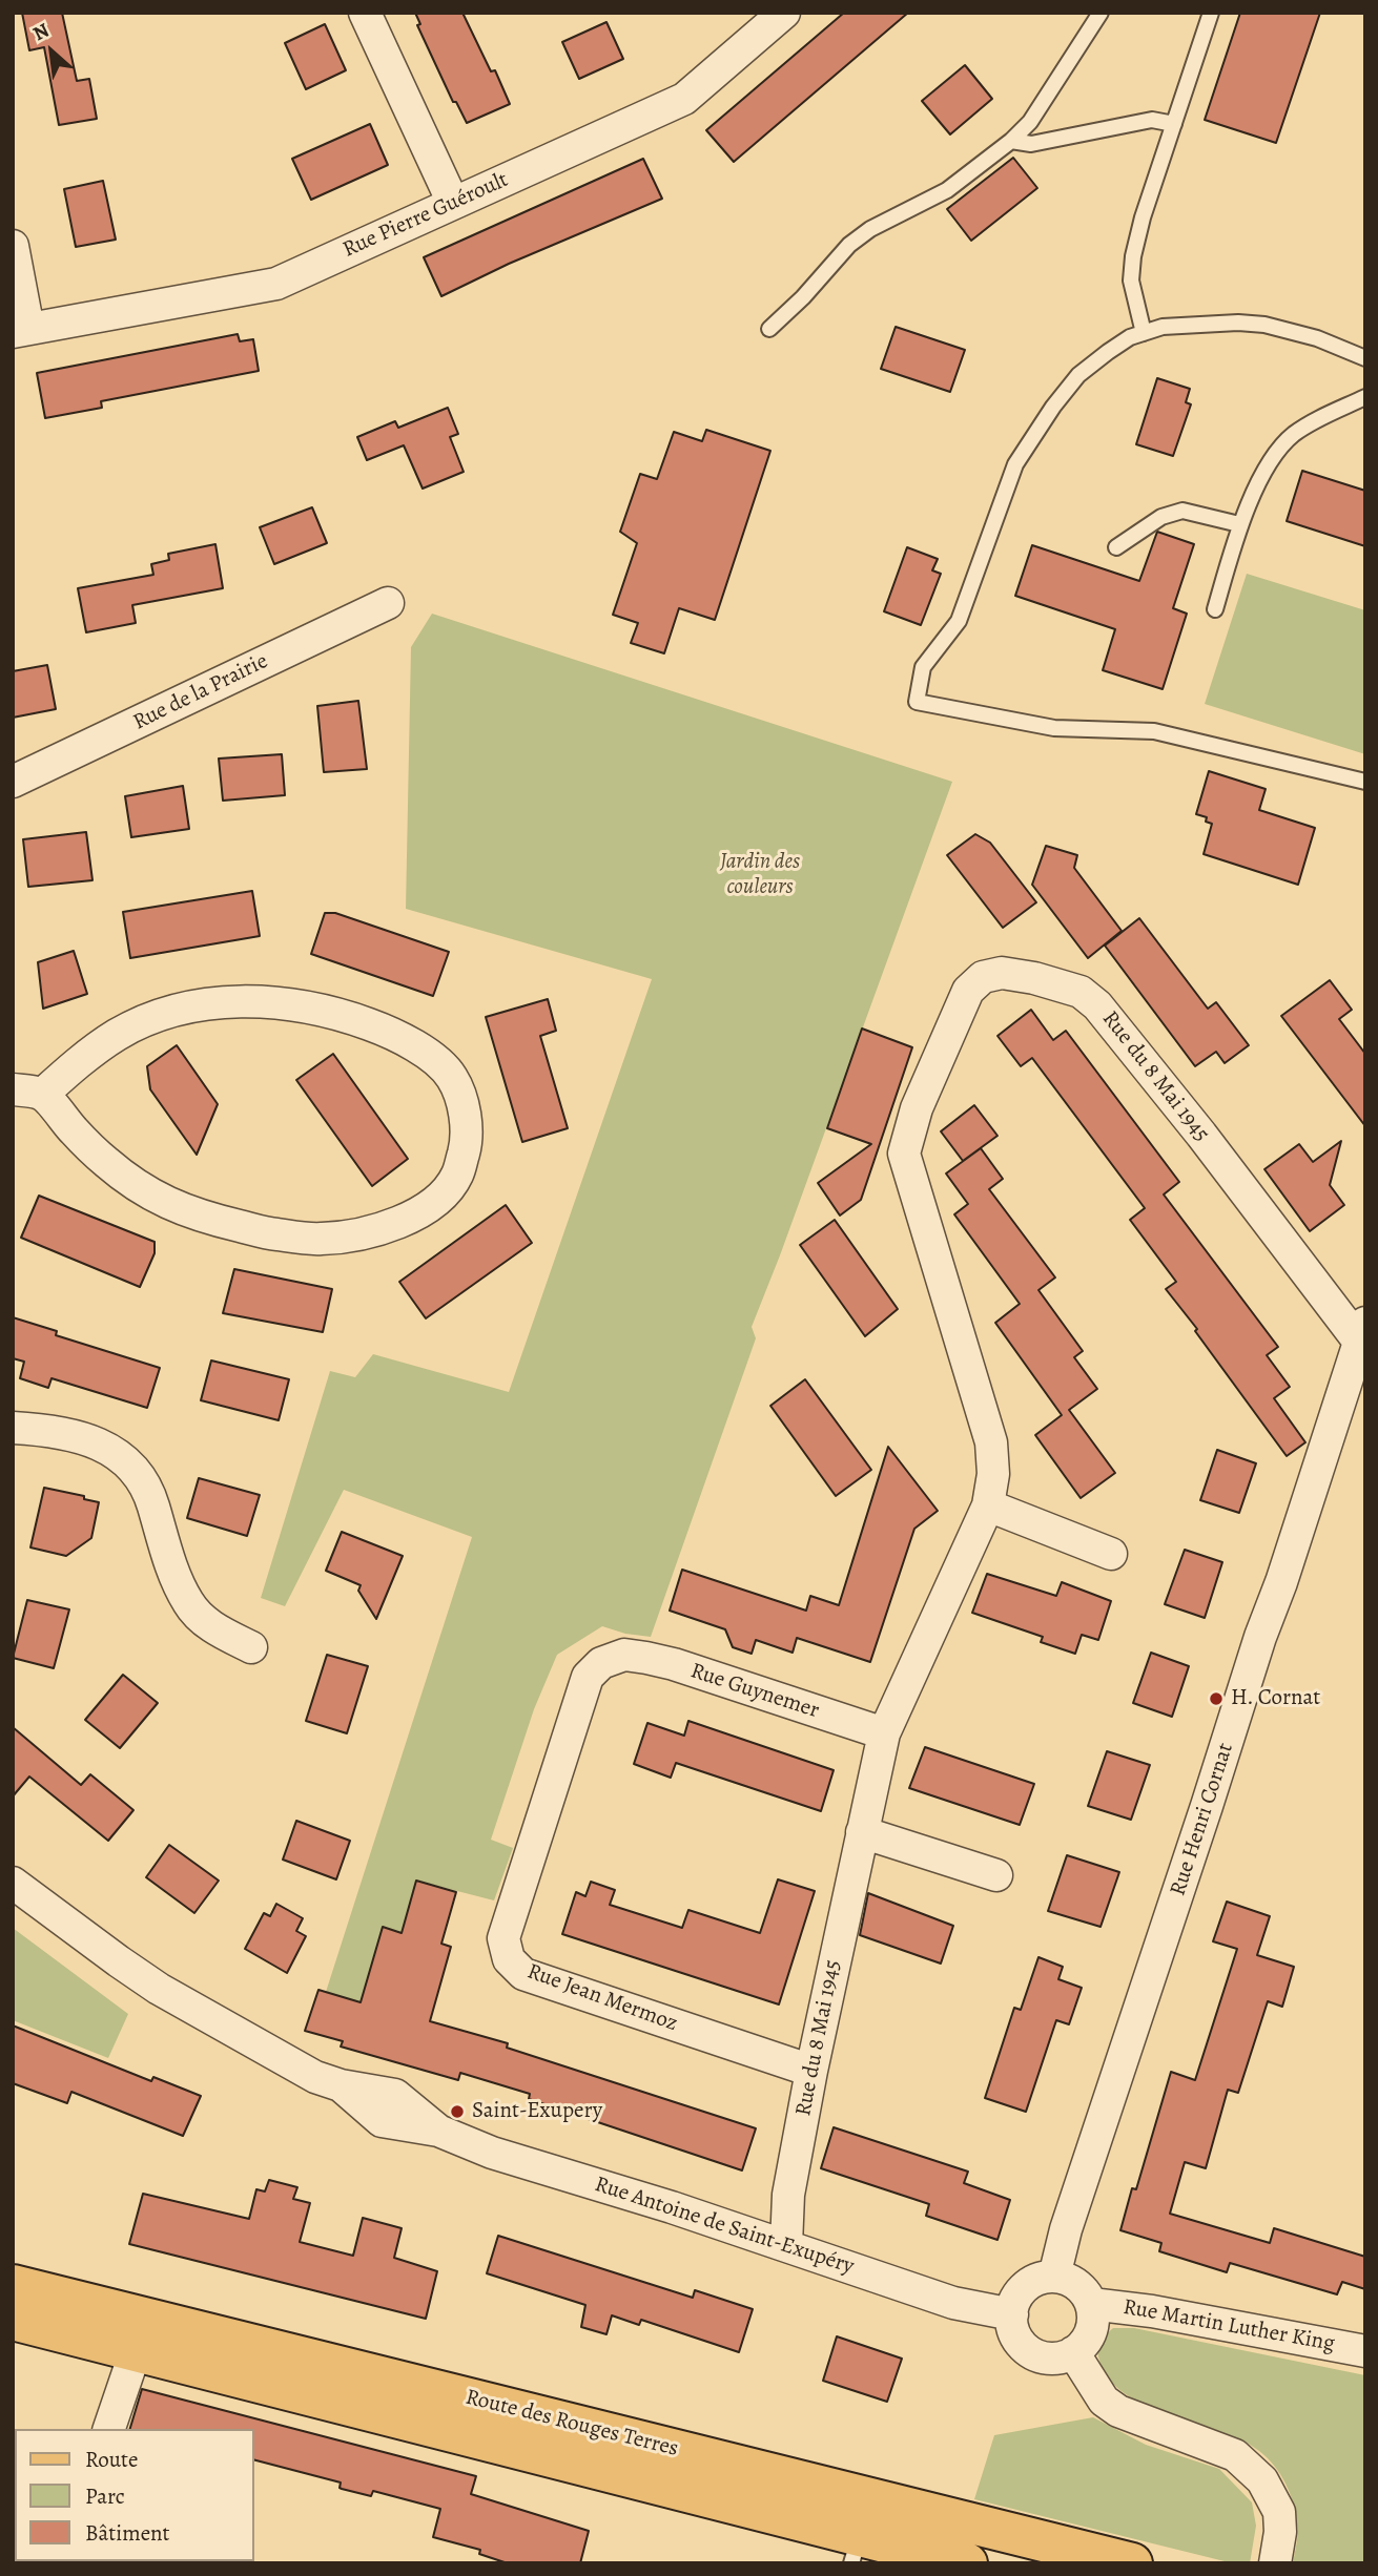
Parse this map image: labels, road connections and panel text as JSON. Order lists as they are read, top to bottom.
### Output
{
  "streets": {
    "main road": ["Route des Rouges Terres"],
    "street": [
      "Rue Pierre Guéroult",
      "Rue de la Prairie",
      "Rue du 8 Mai 1945",
      "Rue Guynemer",
      "Rue Henri Cornat",
      "Rue Jean Mermoz",
      "Rue Antoine de Saint-Exupéry",
      "Rue Martin Luther King"
    ]
  },
  "crossings": [
    ["Rue du 8 Mai 1945", "Rue Guynemer"],
    ["Rue du 8 Mai 1945", "Rue Henri Cornat"],
    ["Rue du 8 Mai 1945", "Rue Jean Mermoz"],
    ["Rue du 8 Mai 1945", "Rue Antoine de Saint-Exupéry"],
    ["Rue Guynemer", "Rue Jean Mermoz"],
    ["Rue Henri Cornat", "Rue Antoine de Saint-Exupéry"],
    ["Rue Henri Cornat", "Rue Martin Luther King"],
    ["Rue Antoine de Saint-Exupéry", "Rue Martin Luther King"]
  ],
  "parks": ["Jardin des couleurs"],
  "places": ["H. Cornat", "Saint-Exupery"],
  "legend": ["Route", "Parc", "Bâtiment"],
  "north": "top left"
}
